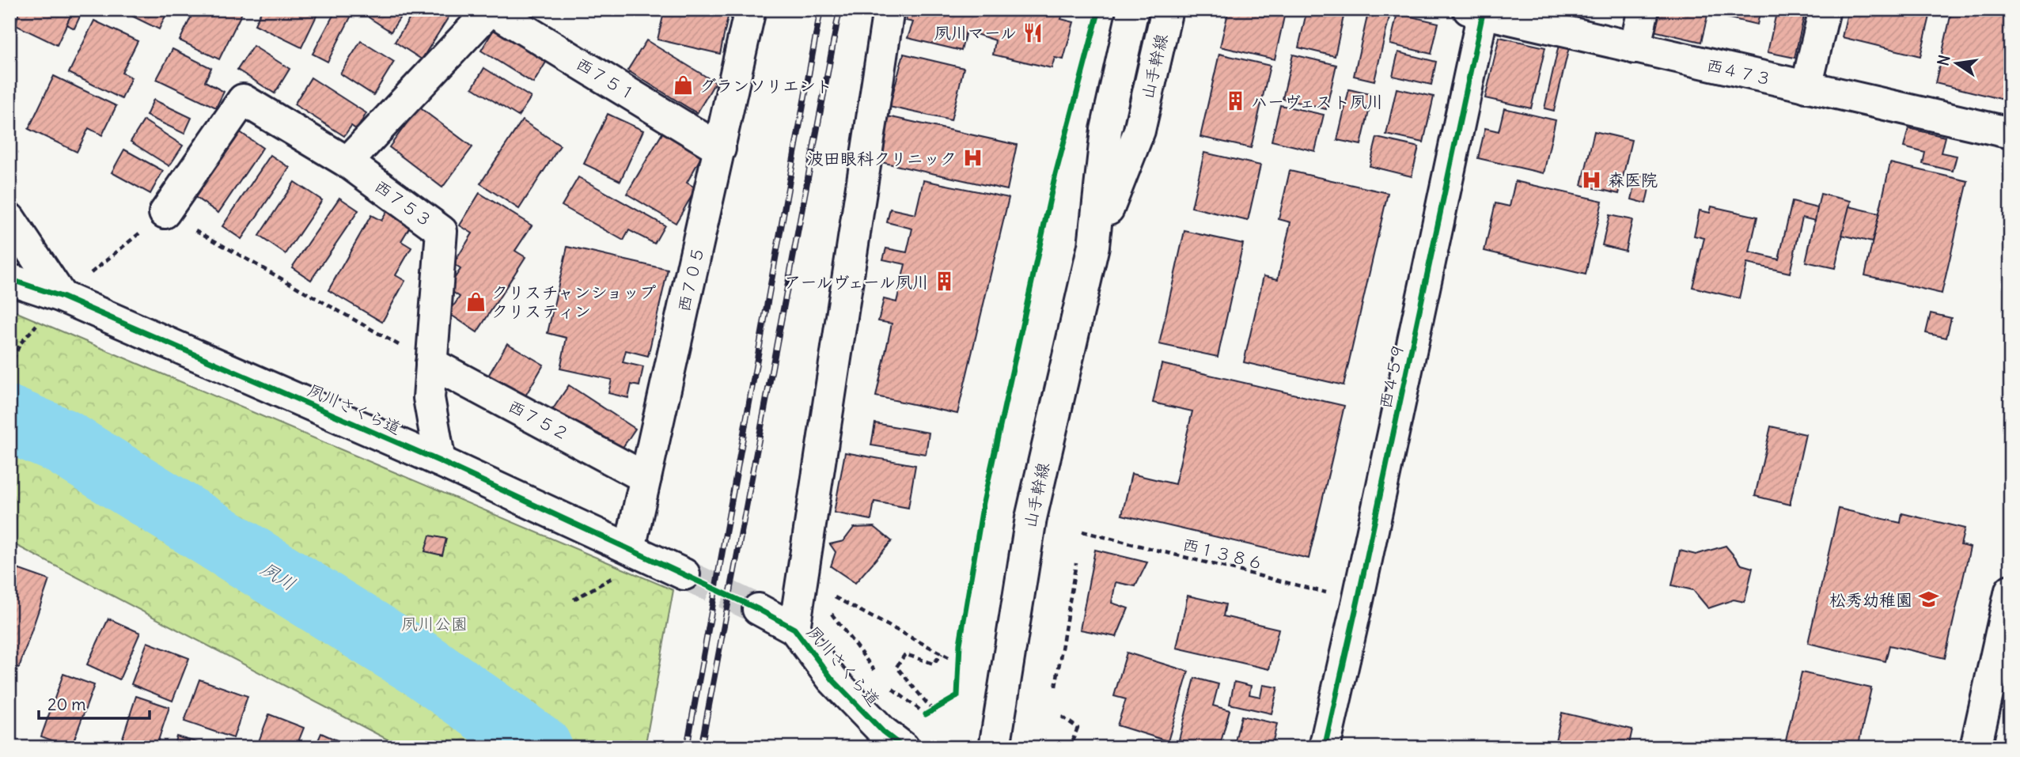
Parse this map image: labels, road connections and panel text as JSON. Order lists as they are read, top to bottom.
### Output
{
  "streets": {
    "street": [
      "山手幹線",
      "西４７３",
      "西７５１",
      "西７５３",
      "西７０５",
      "西４５９",
      "夙川さくら道",
      "西７５２"
    ],
    "path": ["西１３８６"]
  },
  "crossings": [
    ["西４７３", "西４５９"],
    ["西７５１", "西７０５"],
    ["西７５３", "夙川さくら道"],
    ["西７５３", "西７５２"],
    ["西７０５", "夙川さくら道"],
    ["西７０５", "西７５２"],
    ["西４５９", "西１３８６"]
  ],
  "water": ["夙川"],
  "parks": ["夙川公園"],
  "places": {
    "restaurant": ["夙川マール"],
    "shop": ["グランソリエント", "クリスチャンショップ クリスティン"],
    "building": ["ハーヴェスト夙川", "アールヴェール夙川"],
    "hospital": ["波田眼科クリニック", "森医院"],
    "school or university": ["松秀幼稚園"]
  },
  "scale_bar": "20 m",
  "north": "left"
}
